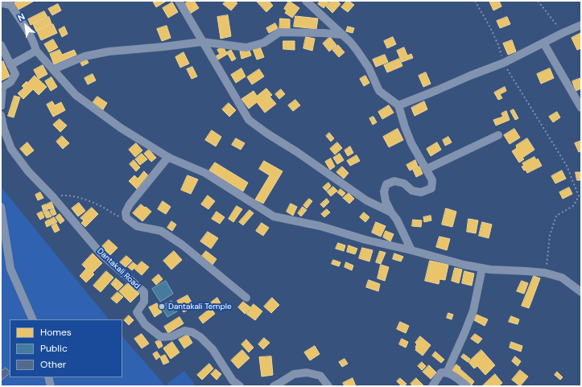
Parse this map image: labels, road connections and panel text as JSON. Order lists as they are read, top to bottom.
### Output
{
  "streets": {
    "street": ["Dantakali Road"]
  },
  "places": ["Dantakali Temple"],
  "legend": ["Homes", "Public", "Other"],
  "north": "top left"
}
